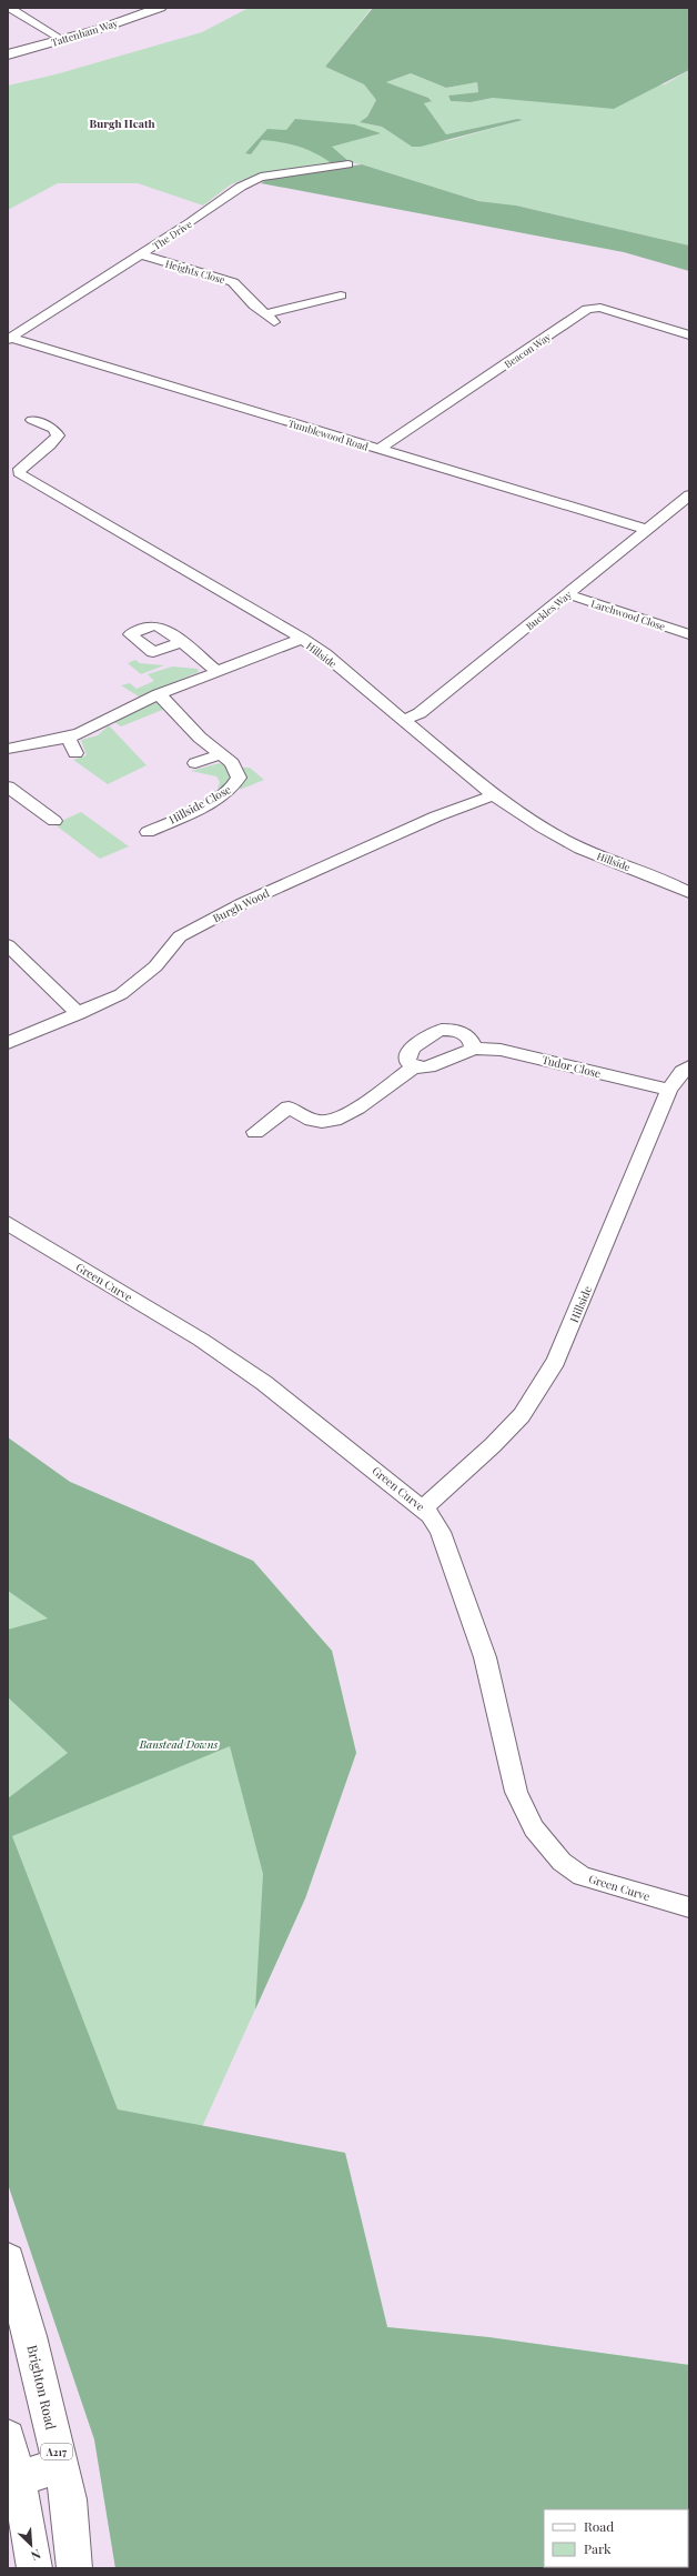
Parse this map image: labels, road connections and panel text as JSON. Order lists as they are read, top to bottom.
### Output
{
  "streets": {
    "main road": ["Tattenham Way", "Brighton Road", "A217"],
    "street": [
      "The Drive",
      "Heights Close",
      "Beacon Way",
      "Tumblewood Road",
      "Buckles Way",
      "Larchwood Close",
      "Hillside",
      "Hillside Close",
      "Burgh Wood",
      "Tudor Close",
      "Green Curve"
    ]
  },
  "crossings": [
    ["The Drive", "Heights Close"],
    ["The Drive", "Tumblewood Road"],
    ["Beacon Way", "Tumblewood Road"],
    ["Tumblewood Road", "Buckles Way"],
    ["Buckles Way", "Larchwood Close"],
    ["Buckles Way", "Hillside"],
    ["Hillside", "Burgh Wood"],
    ["Hillside", "Tudor Close"],
    ["Hillside", "Green Curve"]
  ],
  "districts": ["Burgh Heath"],
  "parks": ["Banstead Downs"],
  "legend": ["Road", "Park"],
  "north": "bottom right"
}
